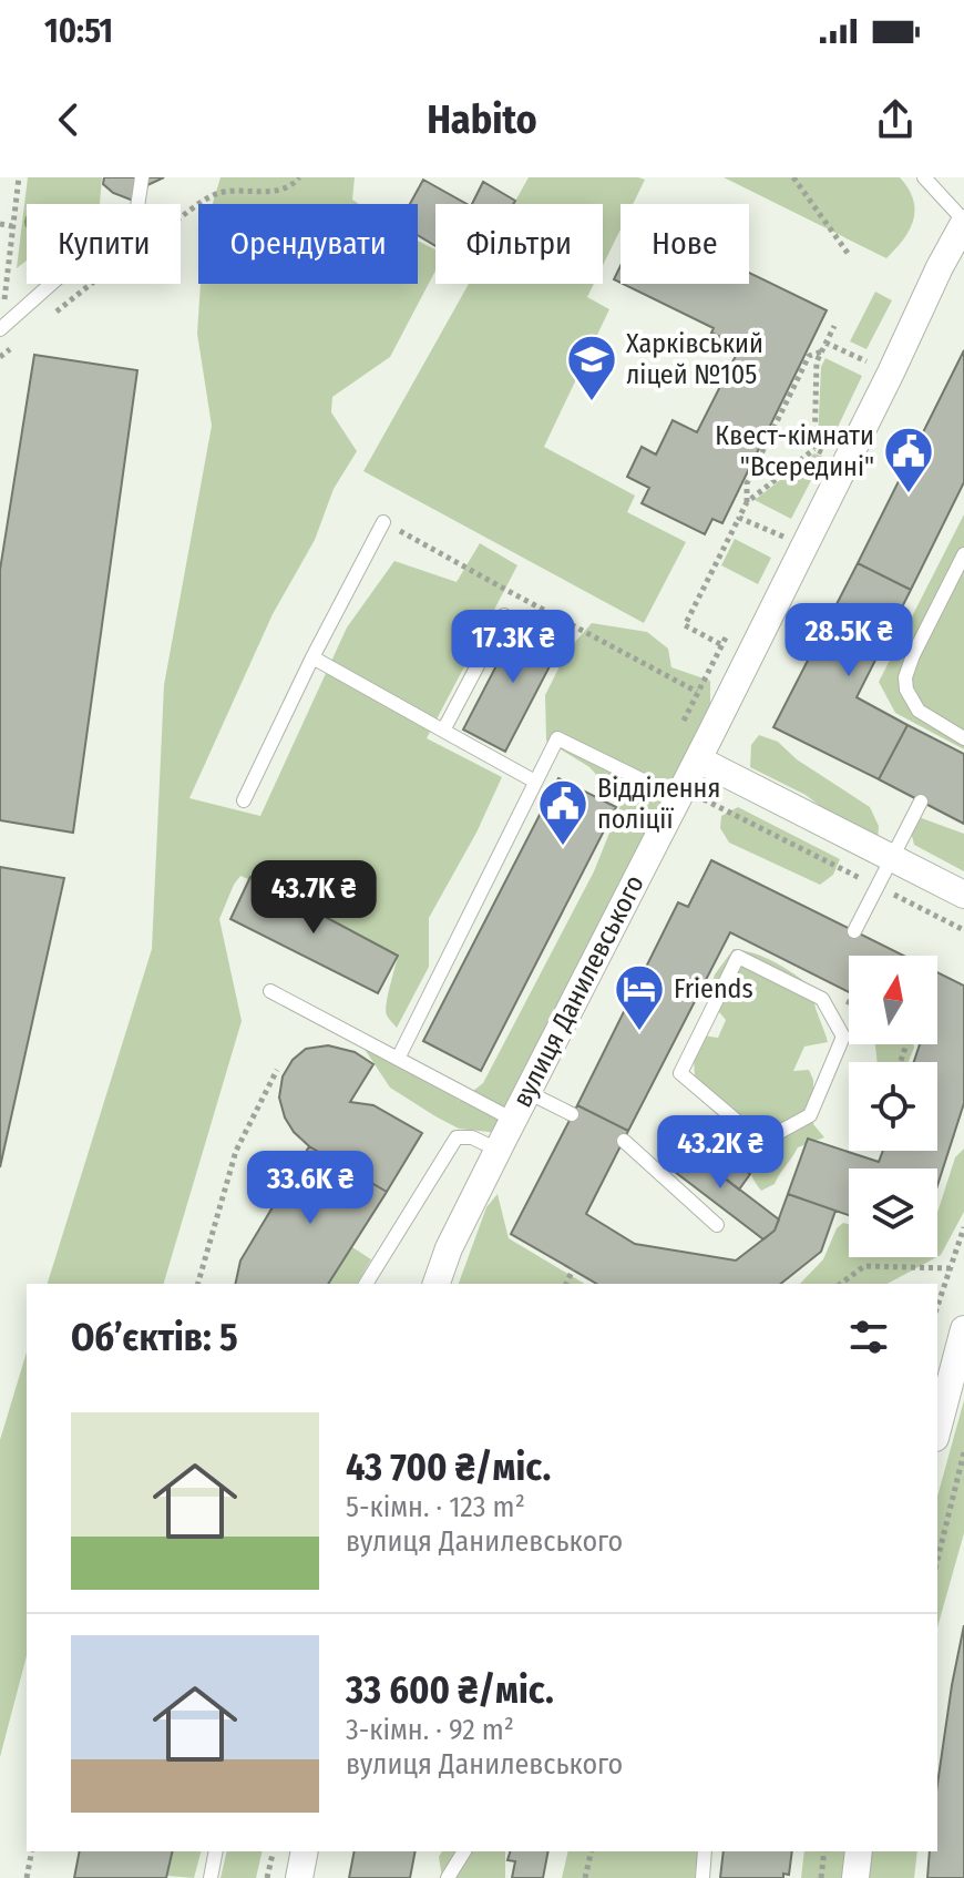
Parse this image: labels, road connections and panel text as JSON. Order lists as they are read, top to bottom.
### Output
{
  "streets": {
    "street": ["вулиця Данилевського"]
  },
  "places": {
    "school or university": ["Харківський ліцей №105"],
    "public building": ["Квест-кімнати \"Всередині\"", "Відділення поліції"],
    "hotel": ["Friends"]
  },
  "north": "top",
  "page": {
    "status": "10:51",
    "header": "Habito",
    "chip": [
      "Купити",
      "Орендувати",
      "Фільтри",
      "Нове"
    ],
    "price": [
      "28.5K ₴",
      "17.3K ₴",
      "43.7K ₴",
      "43.2K ₴",
      "33.6K ₴"
    ],
    "heading": "Об’єктів: 5",
    "list": [
      {
        "name": "43 700 ₴/міс.",
        "note": "5-кімн. · 123 m² · вулиця Данилевського"
      },
      {
        "name": "33 600 ₴/міс.",
        "note": "3-кімн. · 92 m² · вулиця Данилевського"
      }
    ]
  }
}
